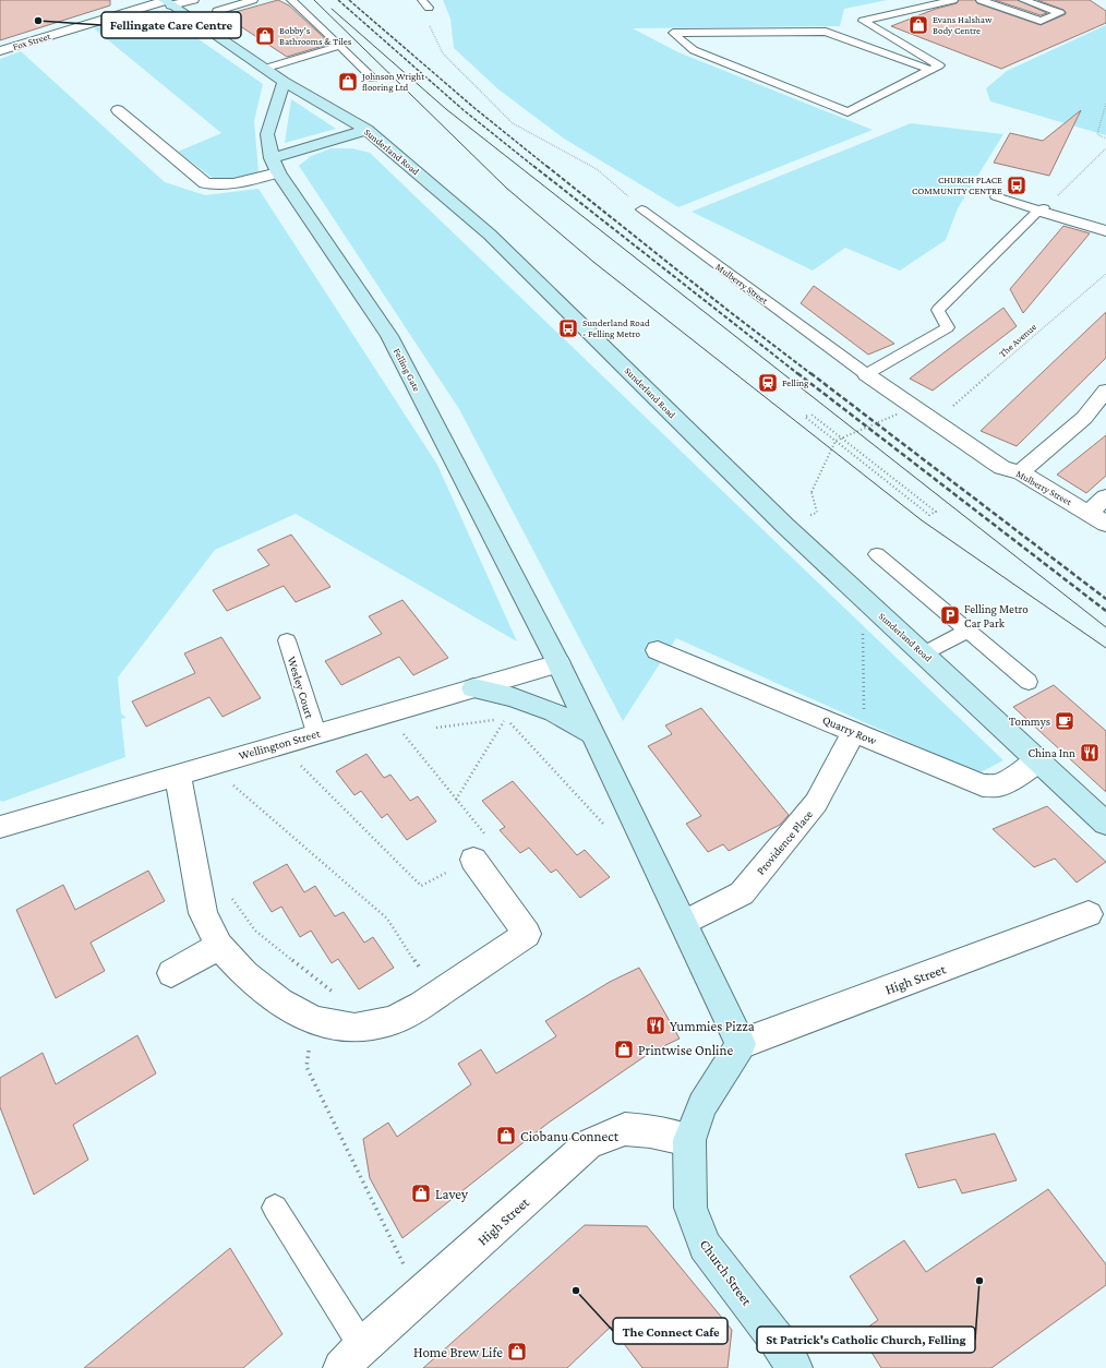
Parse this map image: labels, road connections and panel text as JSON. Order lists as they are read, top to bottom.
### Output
{
  "streets": {
    "street": [
      "Fox Street",
      "Sunderland Road",
      "Mulberry Street",
      "Felling Gate",
      "Quarry Row",
      "Wellington Street",
      "Providence Place",
      "High Street",
      "Church Street"
    ],
    "lane": ["Wesley Court"],
    "path": ["The Avenue"]
  },
  "crossings": [
    ["Fox Street", "Sunderland Road"],
    ["Sunderland Road", "Felling Gate"],
    ["Sunderland Road", "Quarry Row"],
    ["Felling Gate", "Wellington Street"],
    ["Felling Gate", "Providence Place"],
    ["Felling Gate", "High Street"],
    ["Wesley Court", "Wellington Street"],
    ["Quarry Row", "Providence Place"],
    ["High Street", "Church Street"]
  ],
  "places": {
    "other": ["Fellingate Care Centre", "St Patrick's Catholic Church, Felling", "The Connect Cafe"],
    "shop": [
      "Evans Halshaw Body Centre",
      "Bobby's Bathrooms & Tiles",
      "Johnson Wright flooring Ltd",
      "Printwise Online",
      "Ciobanu Connect",
      "Lavey",
      "Home Brew Life"
    ],
    "bus stop": ["CHURCH PLACE COMMUNITY CENTRE", "Sunderland Road - Felling Metro"],
    "station": ["Felling"],
    "parking": ["Felling Metro Car Park"],
    "cafe": ["Tommys"],
    "restaurant": ["China Inn", "Yummies Pizza"]
  }
}
